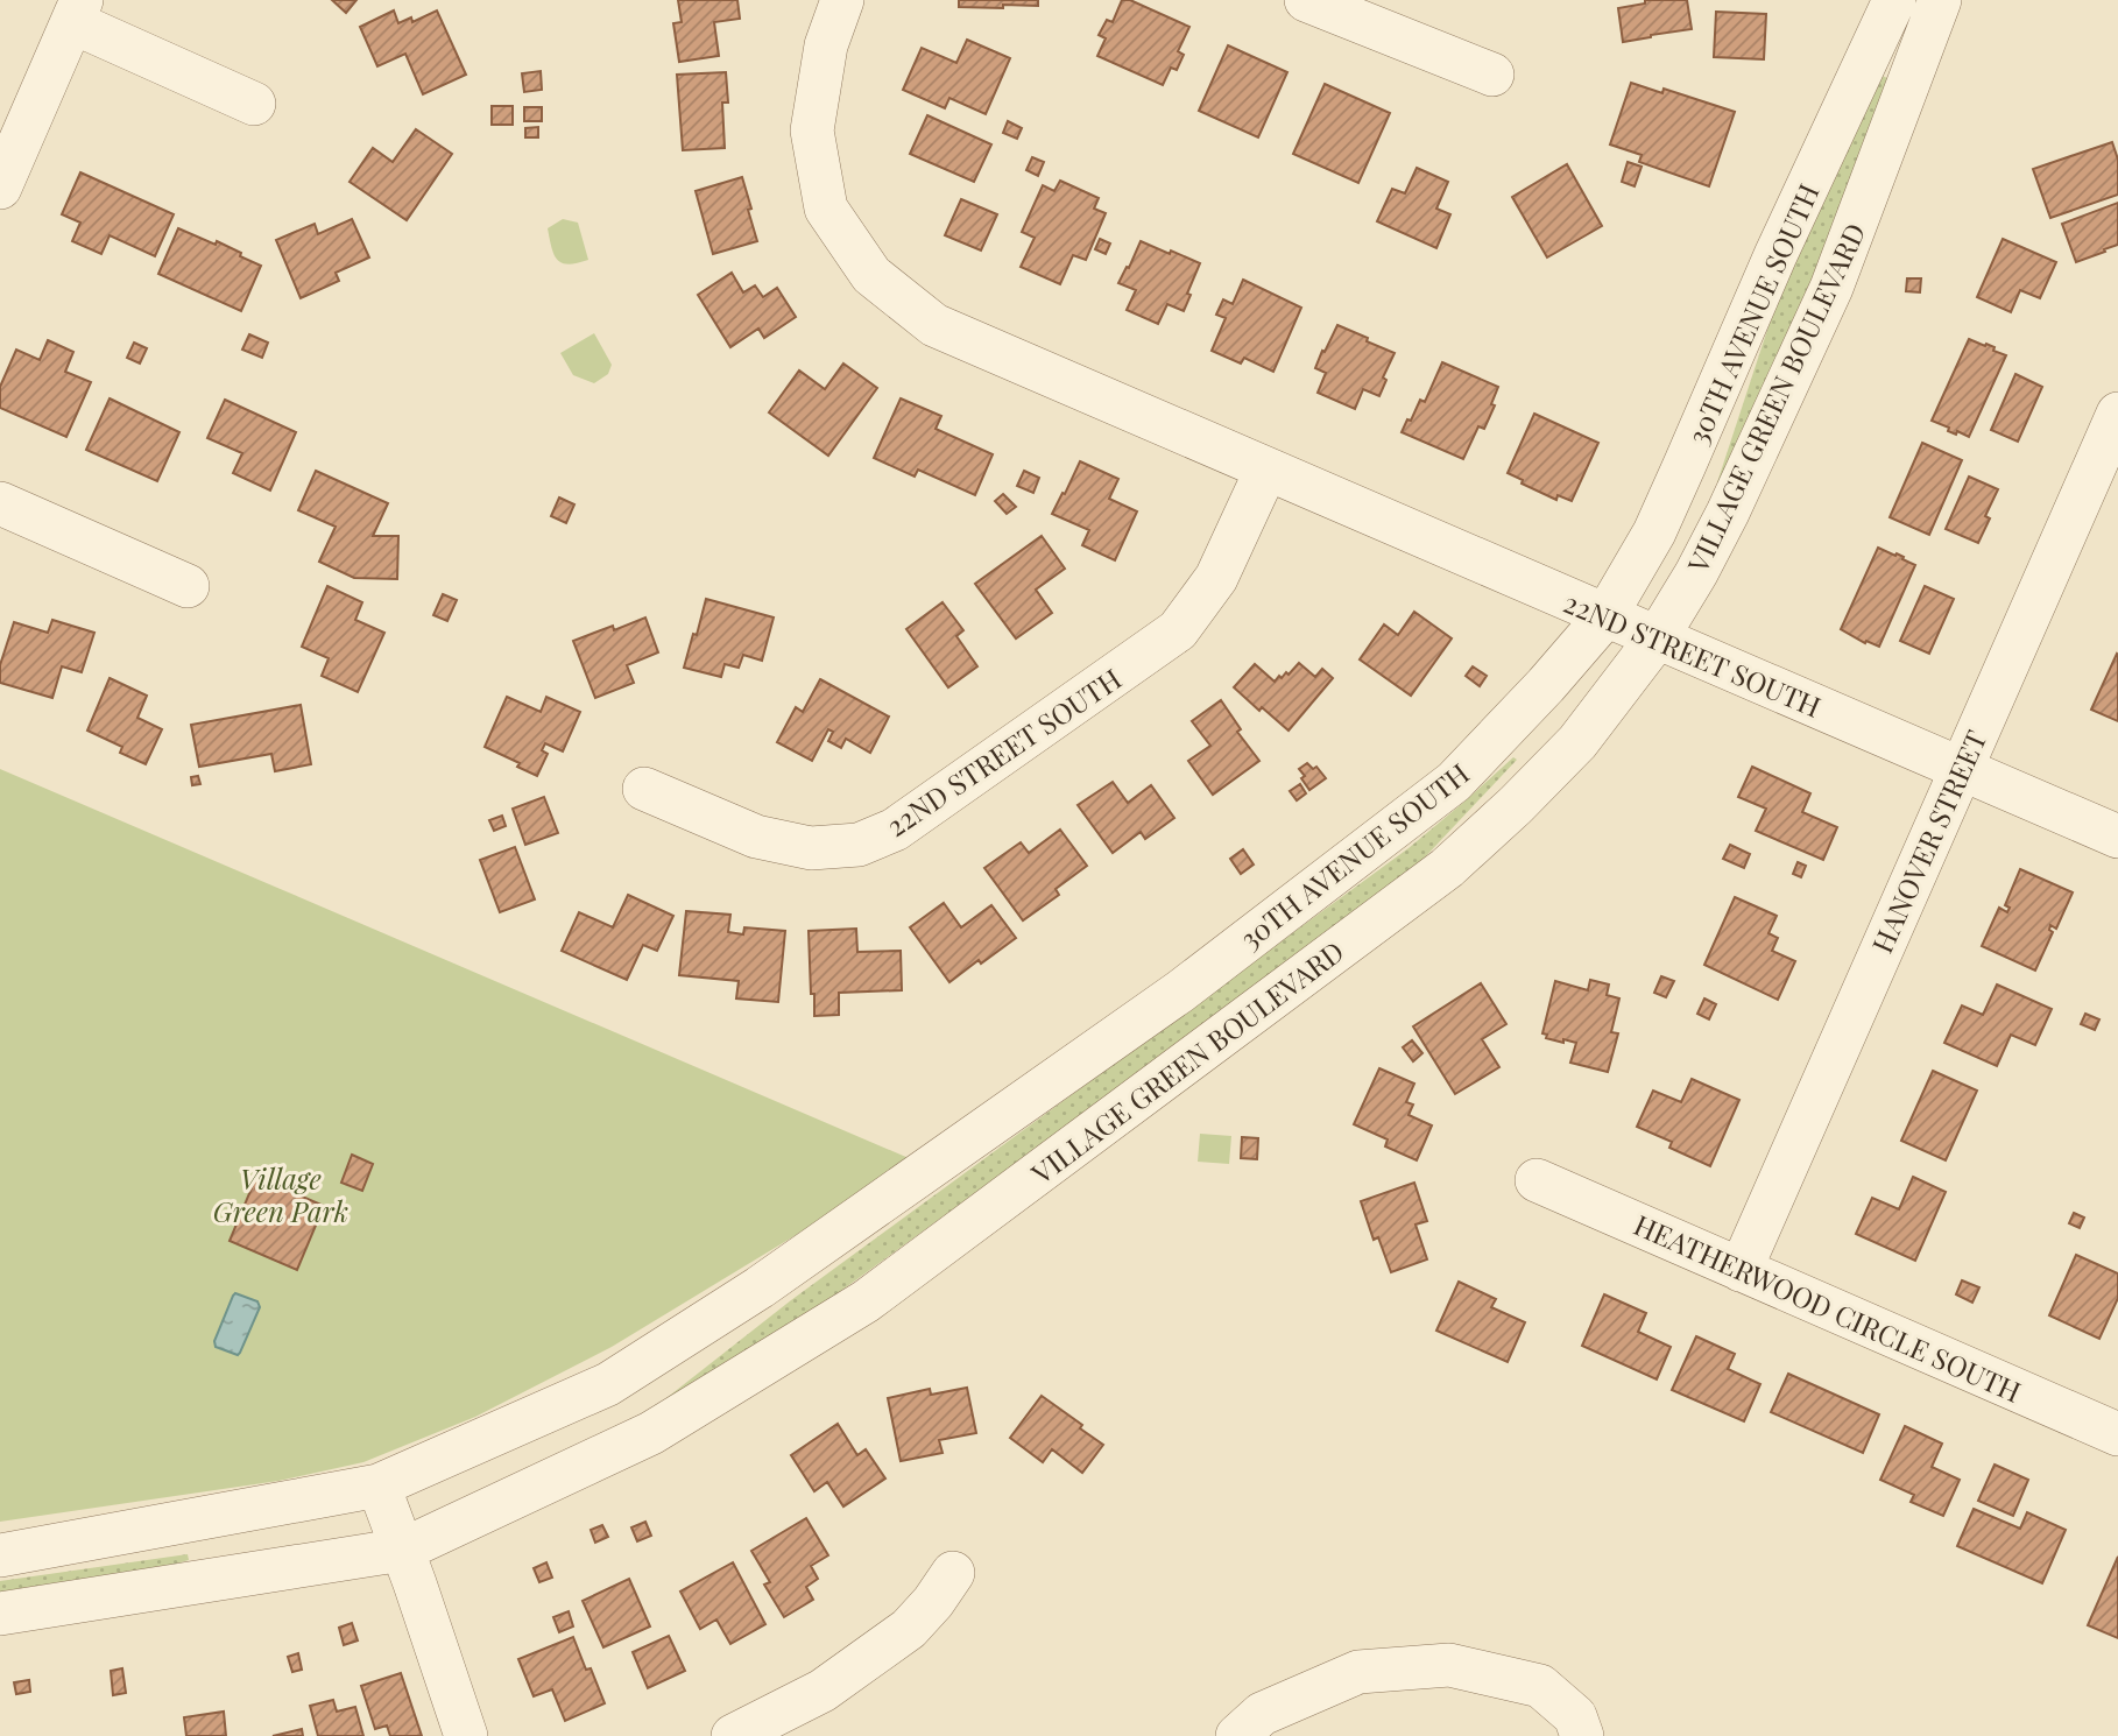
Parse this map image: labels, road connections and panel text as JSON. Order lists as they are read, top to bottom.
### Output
{
  "streets": {
    "street": [
      "30TH AVENUE SOUTH",
      "VILLAGE GREEN BOULEVARD",
      "22ND STREET SOUTH",
      "HANOVER STREET",
      "HEATHERWOOD CIRCLE SOUTH"
    ]
  },
  "crossings": [
    ["30TH AVENUE SOUTH", "22ND STREET SOUTH"],
    ["VILLAGE GREEN BOULEVARD", "22ND STREET SOUTH"],
    ["22ND STREET SOUTH", "HANOVER STREET"],
    ["HANOVER STREET", "HEATHERWOOD CIRCLE SOUTH"]
  ],
  "parks": ["Village Green Park"]
}
